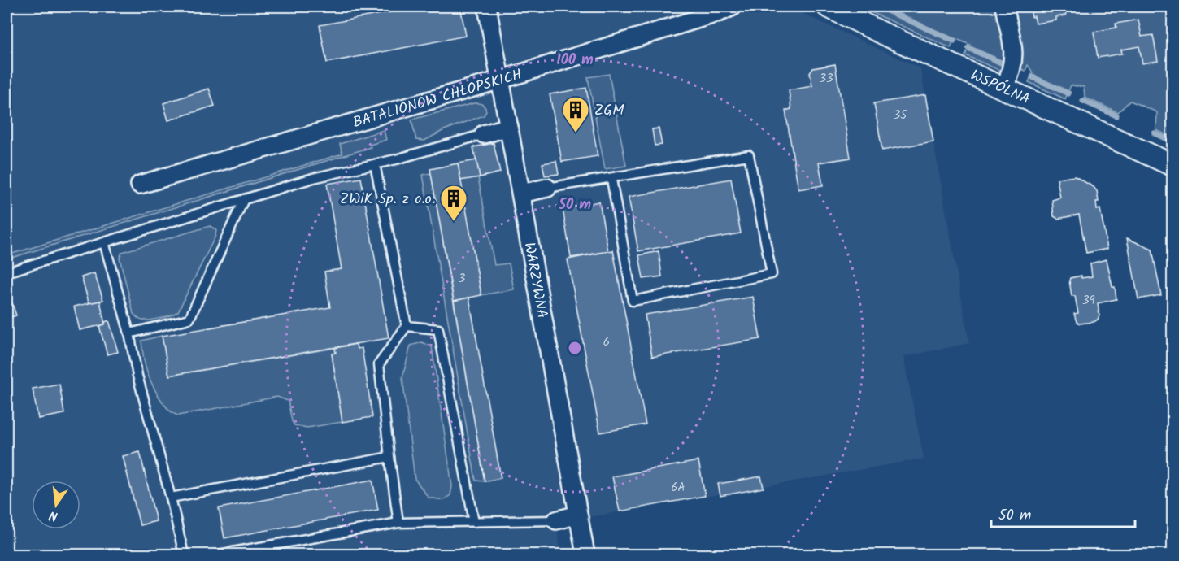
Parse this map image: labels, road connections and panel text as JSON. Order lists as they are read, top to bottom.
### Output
{
  "streets": {
    "street": ["WSPÓLNA", "BATALIONÓW CHŁOPSKICH", "WARZYWNA"]
  },
  "crossings": [
    ["BATALIONÓW CHŁOPSKICH", "WARZYWNA"]
  ],
  "places": {
    "building": ["ZGM", "ZWiK Sp. z o.o."]
  },
  "house_numbers": [
    "33",
    "35",
    "3",
    "39",
    "6",
    "6A"
  ],
  "scale_bar": "50 m",
  "north": "bottom",
  "rings": ["100 m", "50 m"]
}
